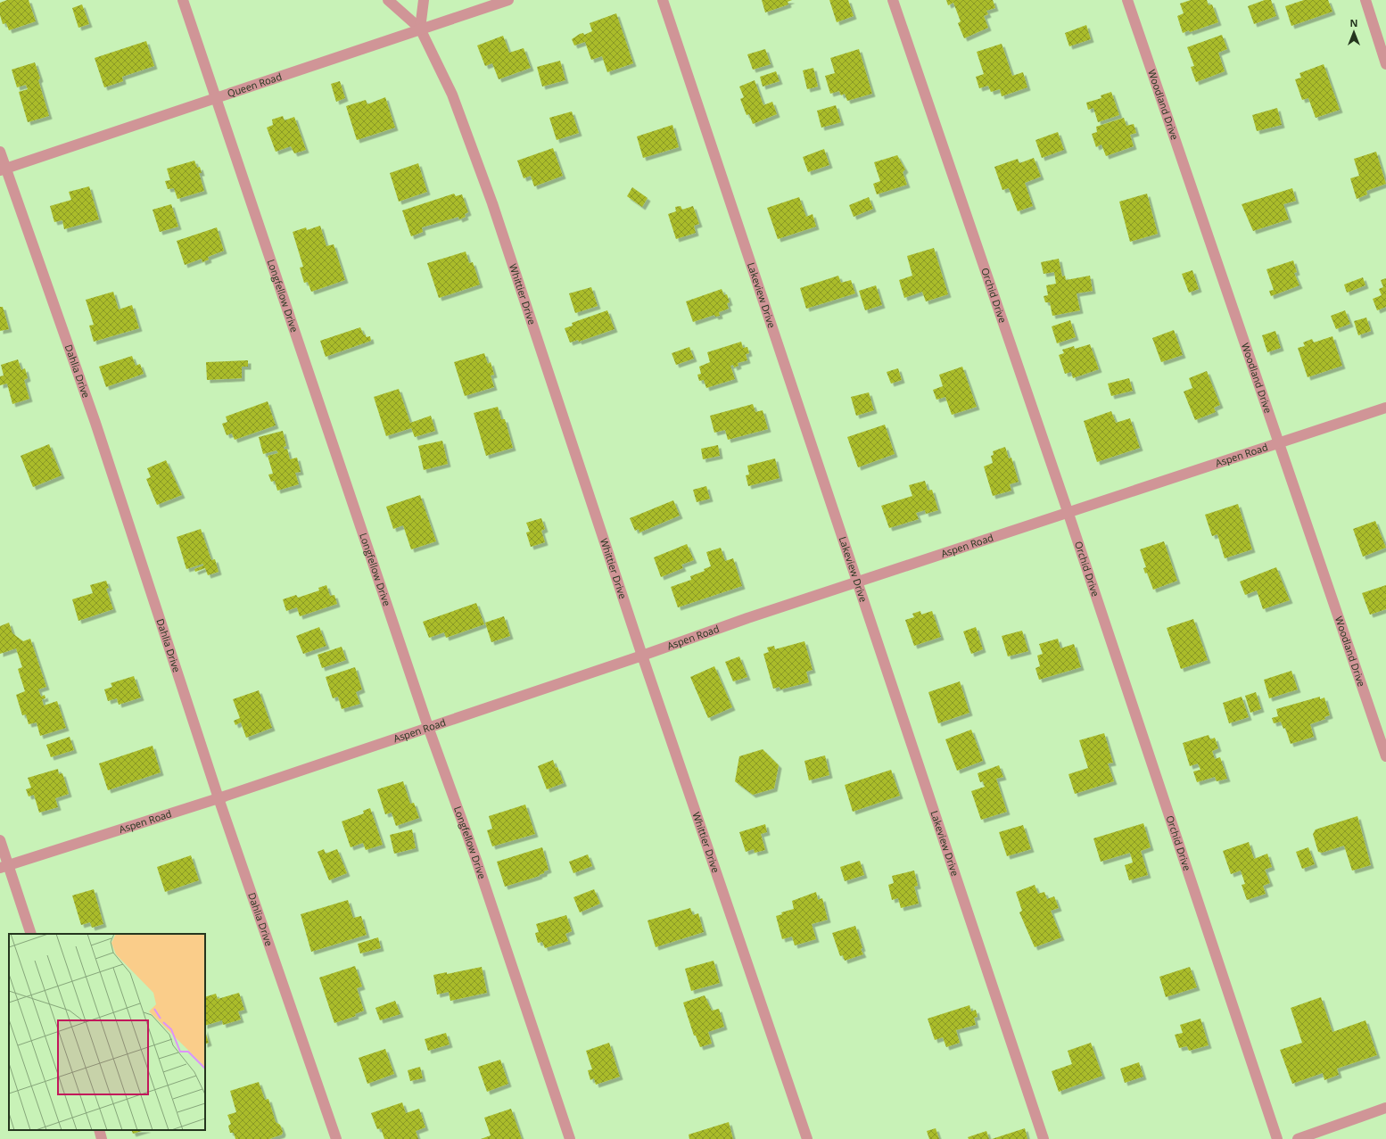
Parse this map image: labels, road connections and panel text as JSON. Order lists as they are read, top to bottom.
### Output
{
  "streets": {
    "street": [
      "Queen Road",
      "Woodland Drive",
      "Whittier Drive",
      "Lakeview Drive",
      "Orchid Drive",
      "Longfellow Drive",
      "Dahlia Drive",
      "Aspen Road"
    ]
  },
  "crossings": [
    ["Queen Road", "Whittier Drive"],
    ["Queen Road", "Longfellow Drive"],
    ["Queen Road", "Dahlia Drive"],
    ["Woodland Drive", "Aspen Road"],
    ["Whittier Drive", "Aspen Road"],
    ["Lakeview Drive", "Aspen Road"],
    ["Orchid Drive", "Aspen Road"],
    ["Longfellow Drive", "Aspen Road"],
    ["Dahlia Drive", "Aspen Road"]
  ],
  "north": "top"
}
